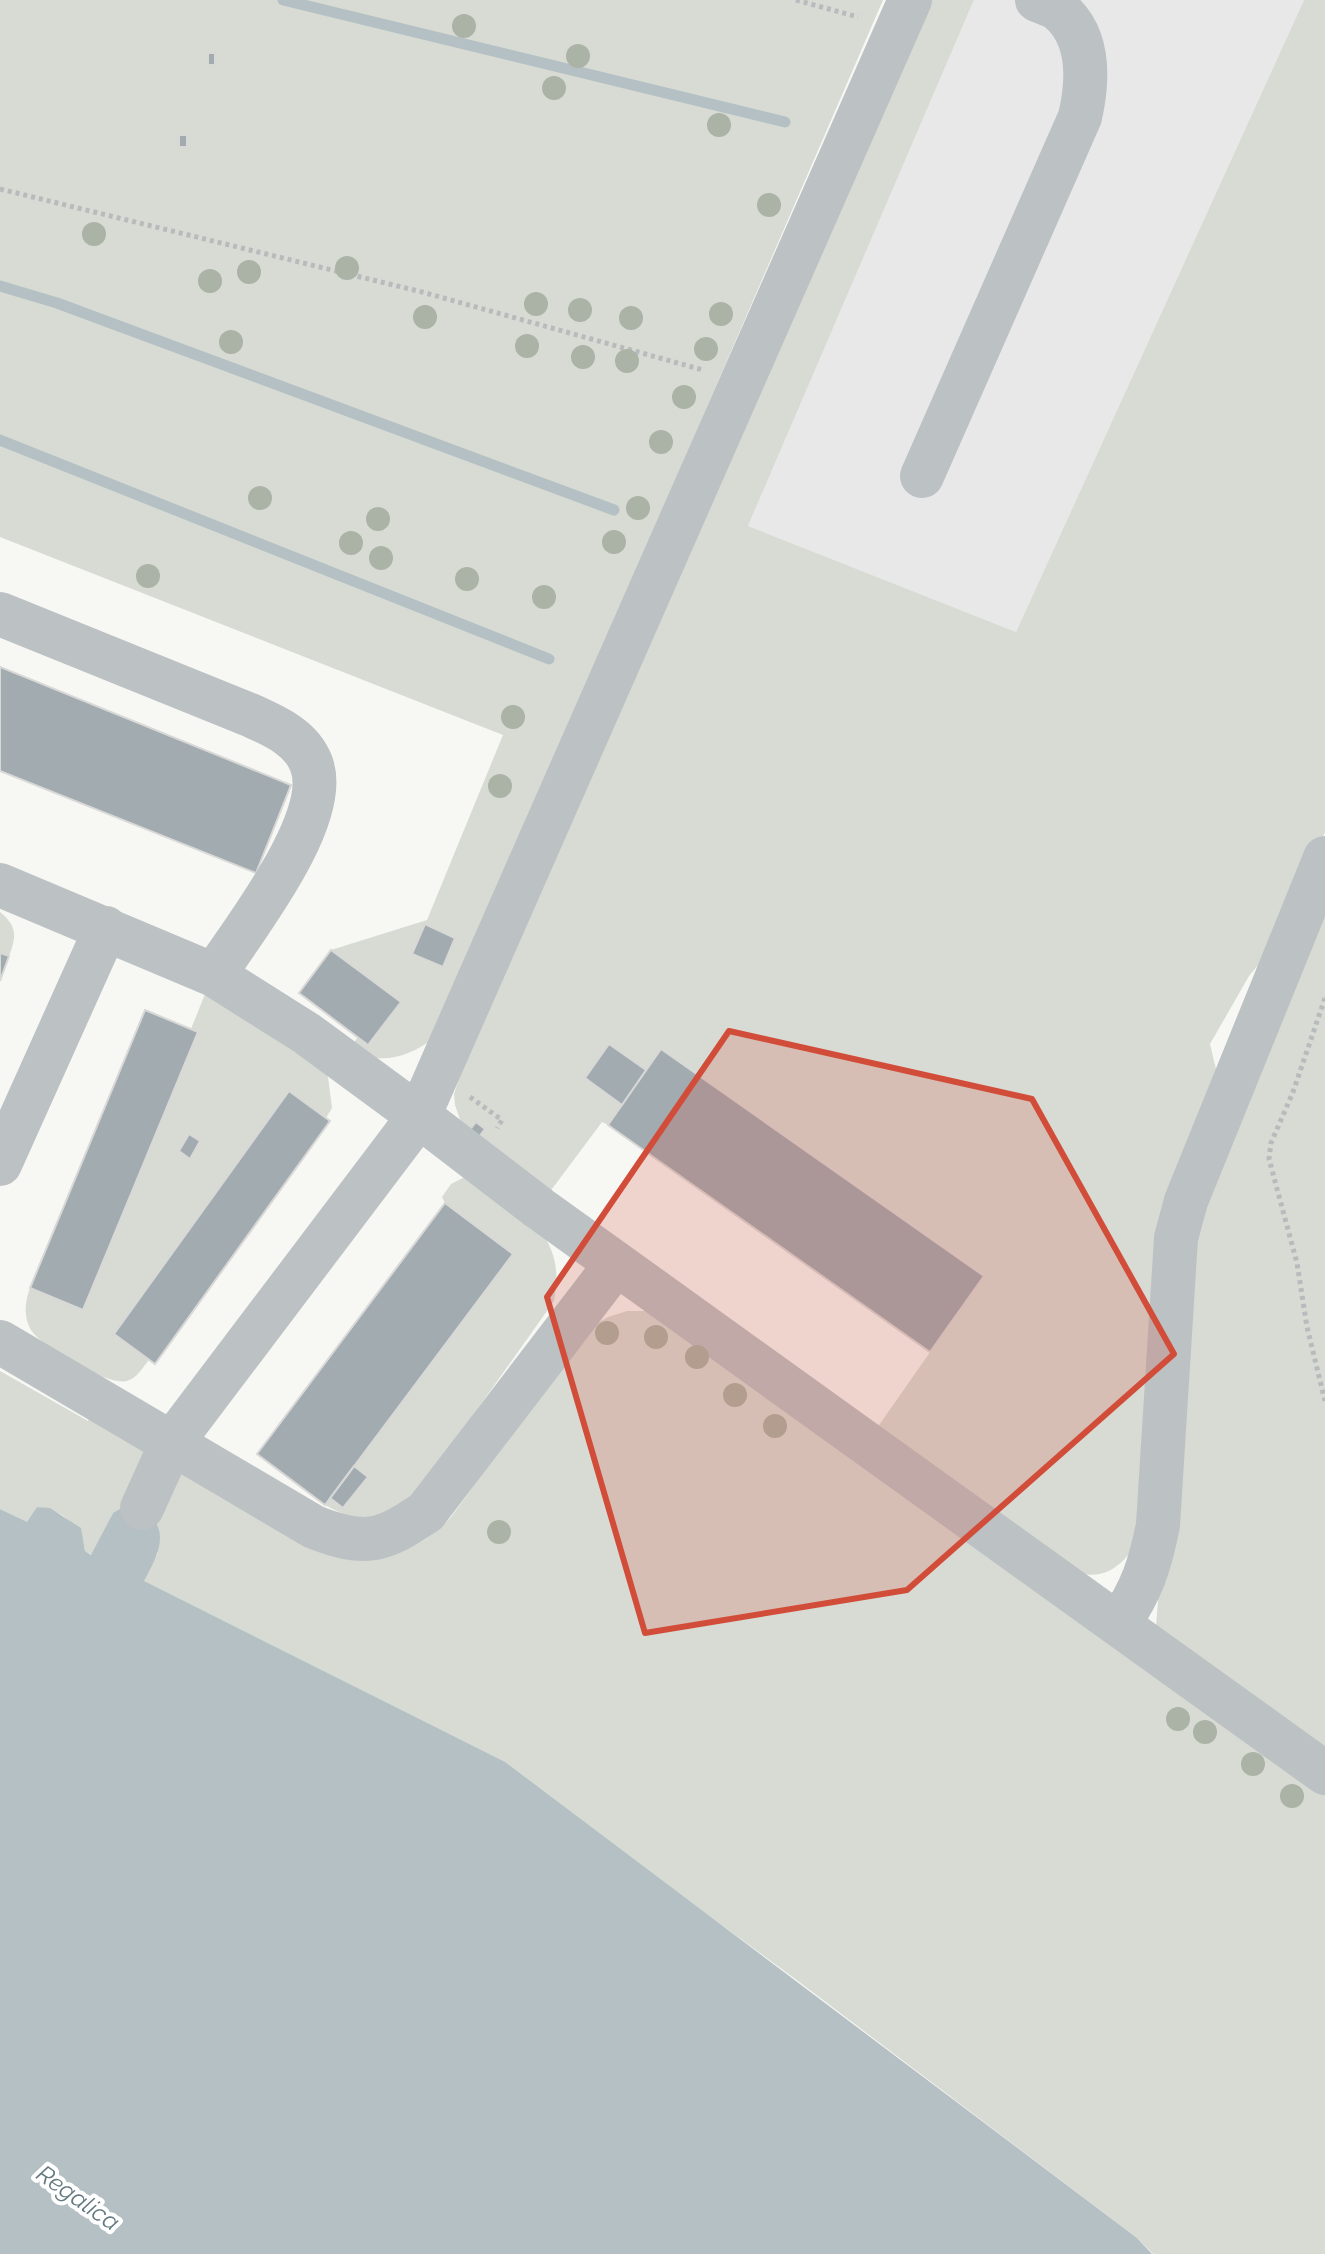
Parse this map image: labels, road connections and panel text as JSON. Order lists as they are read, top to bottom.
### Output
{
  "water": ["Regalica"]
}
